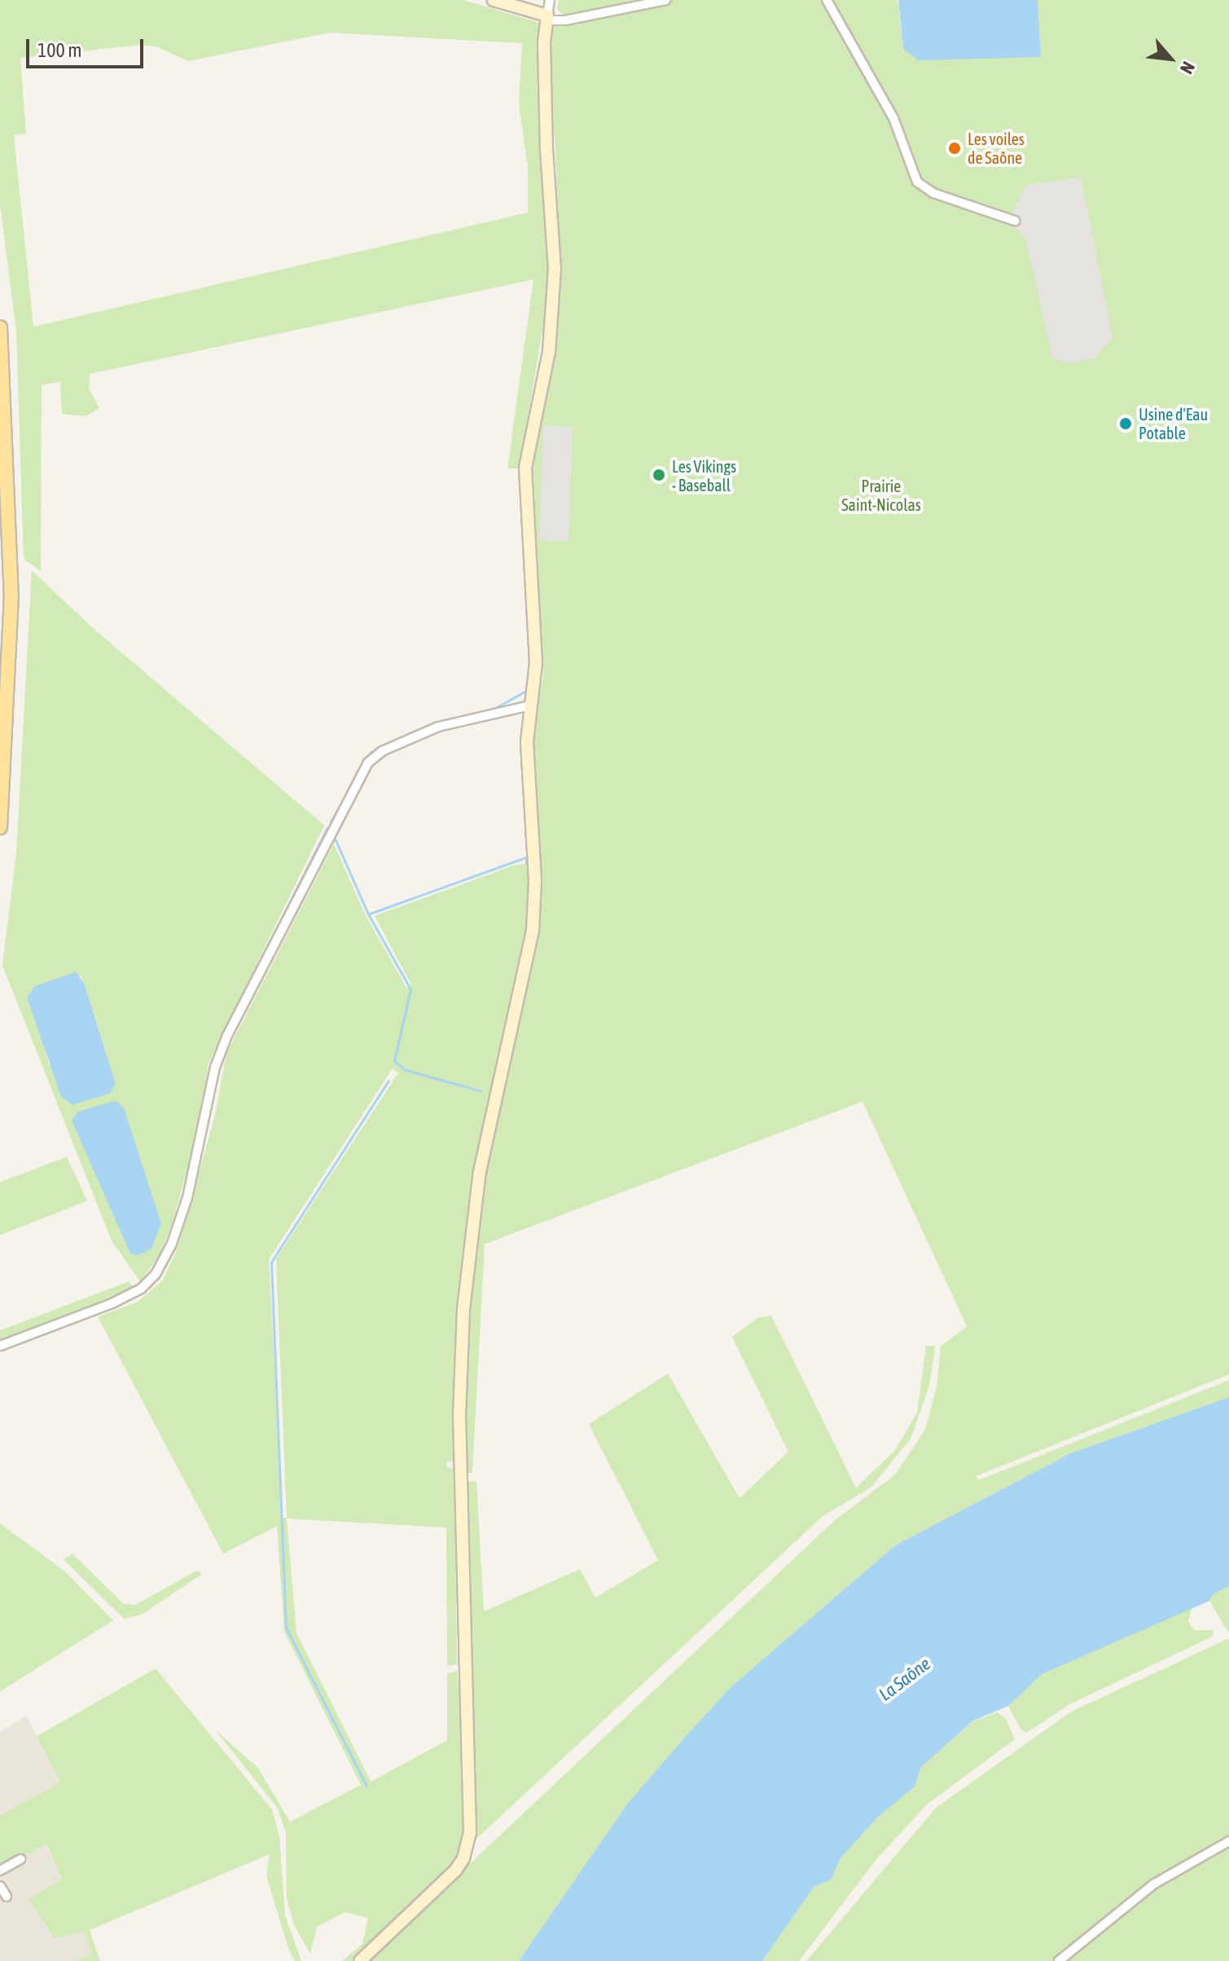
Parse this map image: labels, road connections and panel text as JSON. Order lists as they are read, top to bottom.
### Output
{
  "water": ["La Saône"],
  "parks": ["Prairie Saint-Nicolas"],
  "places": ["Les voiles de Saône", "Usine d'Eau Potable", "Les Vikings - Baseball"],
  "scale_bar": "100 m",
  "north": "bottom right"
}
